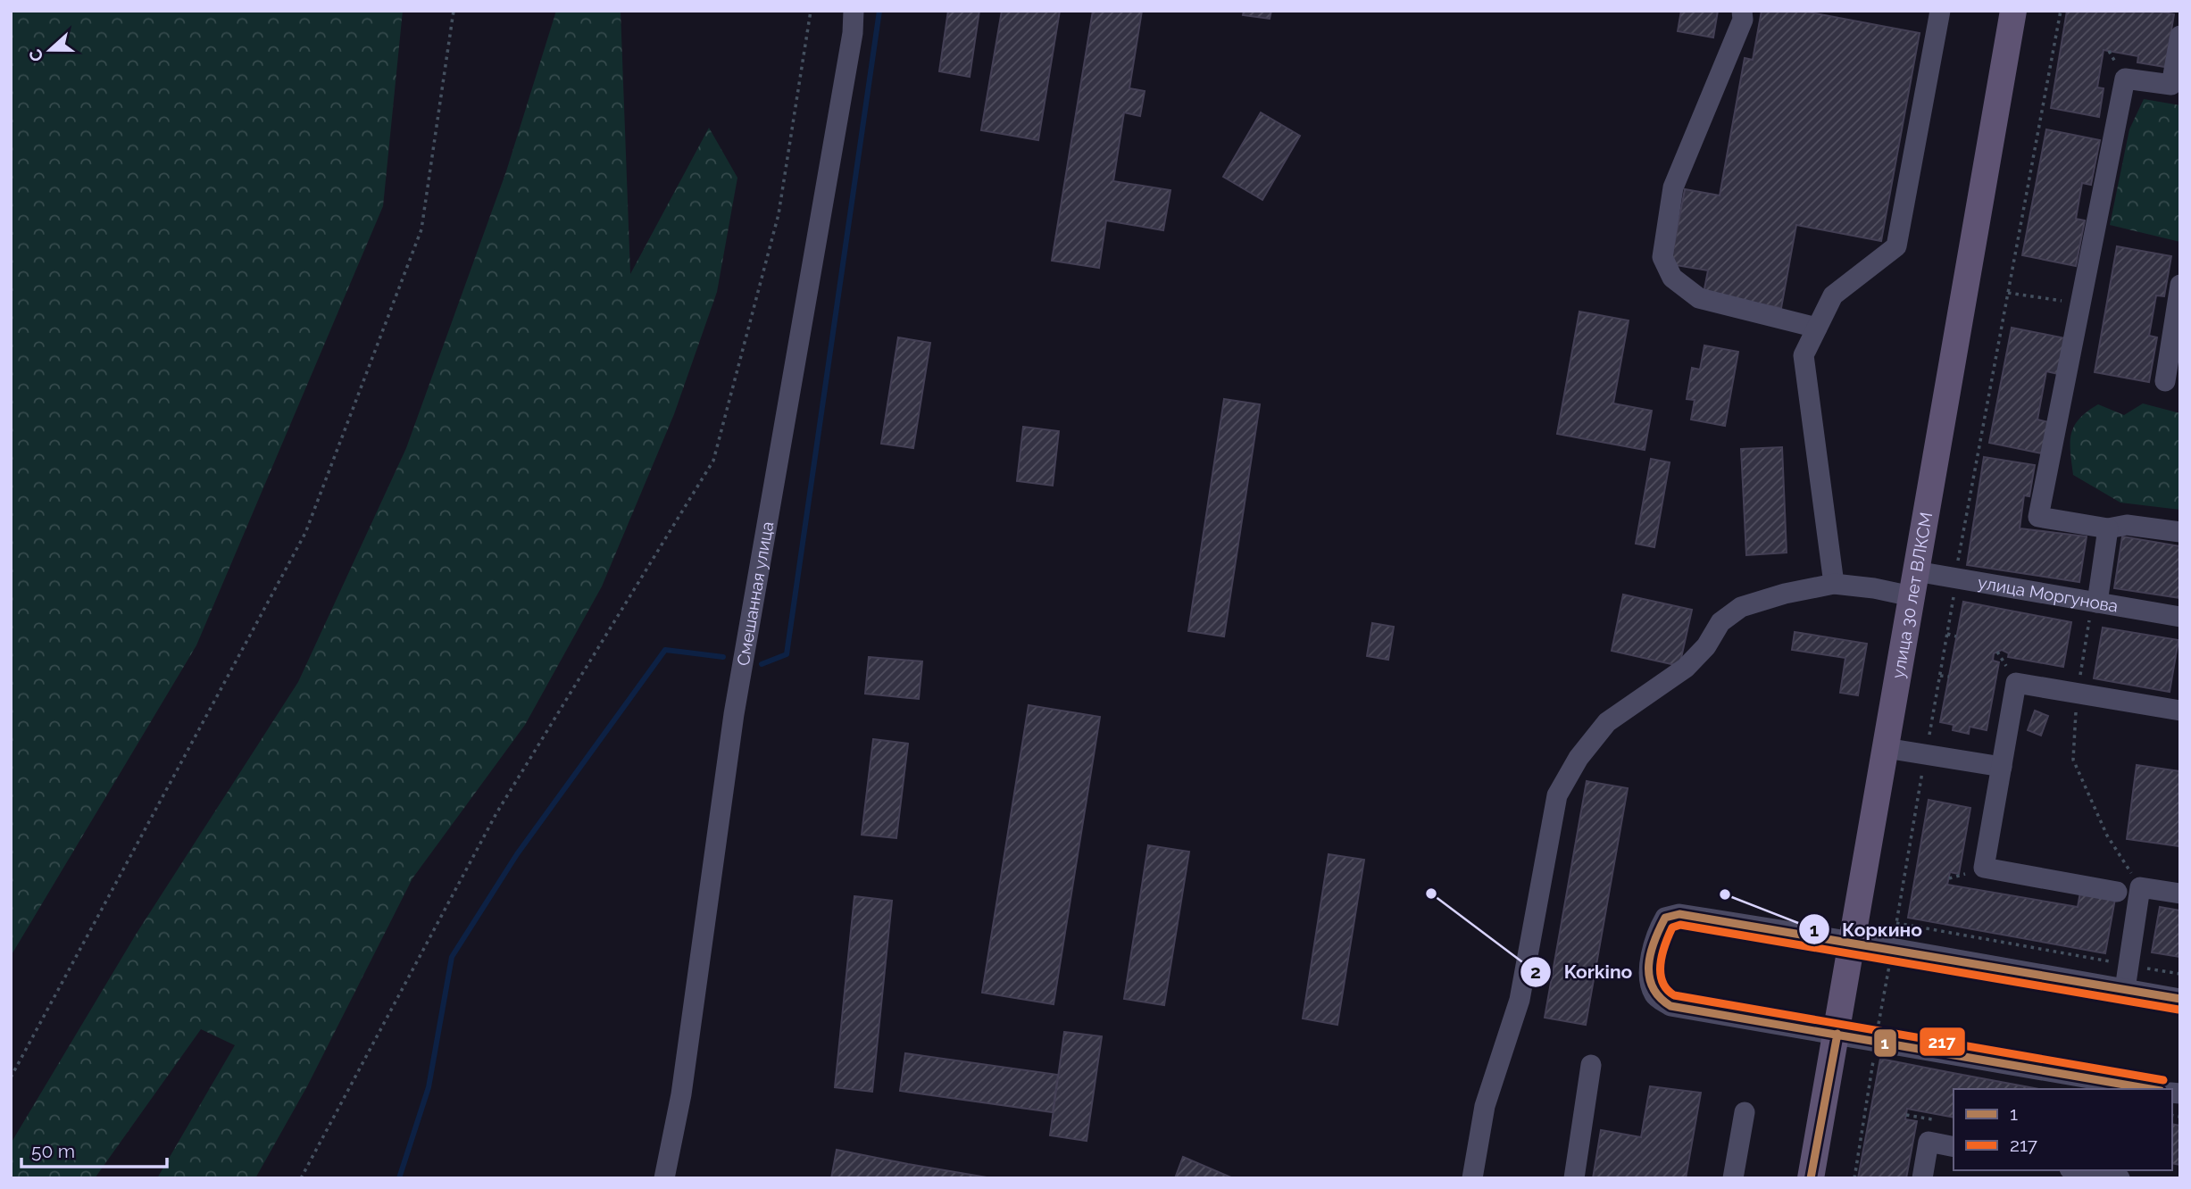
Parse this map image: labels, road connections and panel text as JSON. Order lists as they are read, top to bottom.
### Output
{
  "streets": {
    "main road": ["улица 30 лет ВЛКСМ"],
    "street": ["Смешанная улица", "улица Моргунова"]
  },
  "crossings": [
    ["улица Моргунова", "улица 30 лет ВЛКСМ"]
  ],
  "places": ["Korkino", "Коркино"],
  "lines": ["transit line 1", "transit line 217"],
  "legend": ["1", "217"],
  "scale_bar": "50 m",
  "north": "left"
}
